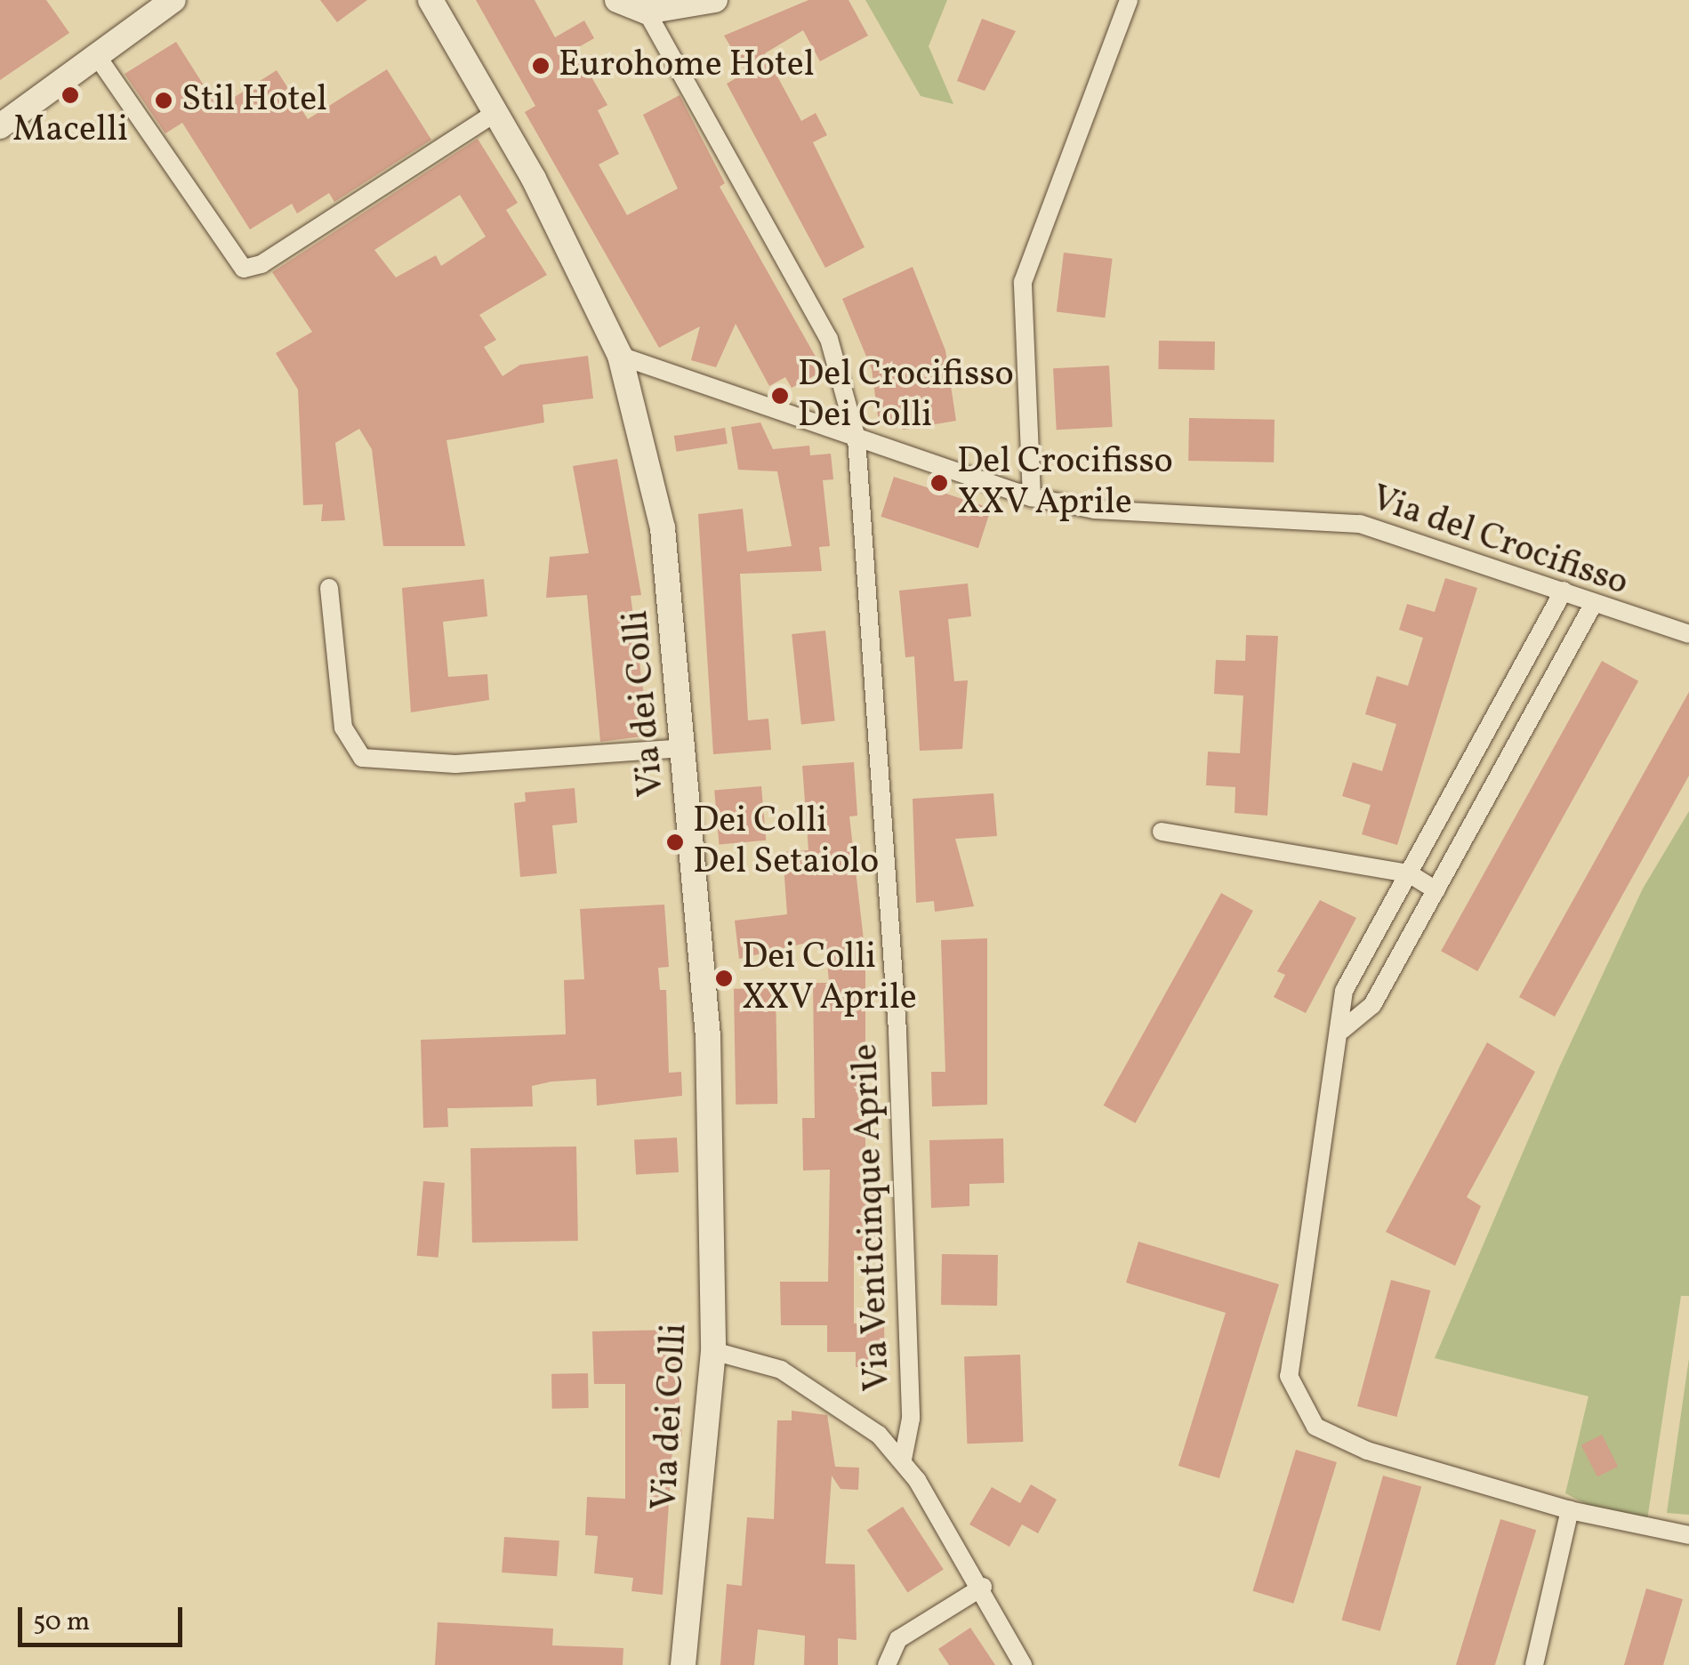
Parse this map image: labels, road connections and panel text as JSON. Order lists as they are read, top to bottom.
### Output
{
  "streets": {
    "street": ["Via del Crocifisso", "Via dei Colli", "Via Venticinque Aprile"]
  },
  "crossings": [
    ["Via del Crocifisso", "Via dei Colli"],
    ["Via del Crocifisso", "Via Venticinque Aprile"]
  ],
  "places": [
    "Eurohome Hotel",
    "Macelli",
    "Stil Hotel",
    "Del Crocifisso Dei Colli",
    "Del Crocifisso XXV Aprile",
    "Dei Colli Del Setaiolo",
    "Dei Colli XXV Aprile"
  ],
  "scale_bar": "50 m"
}
